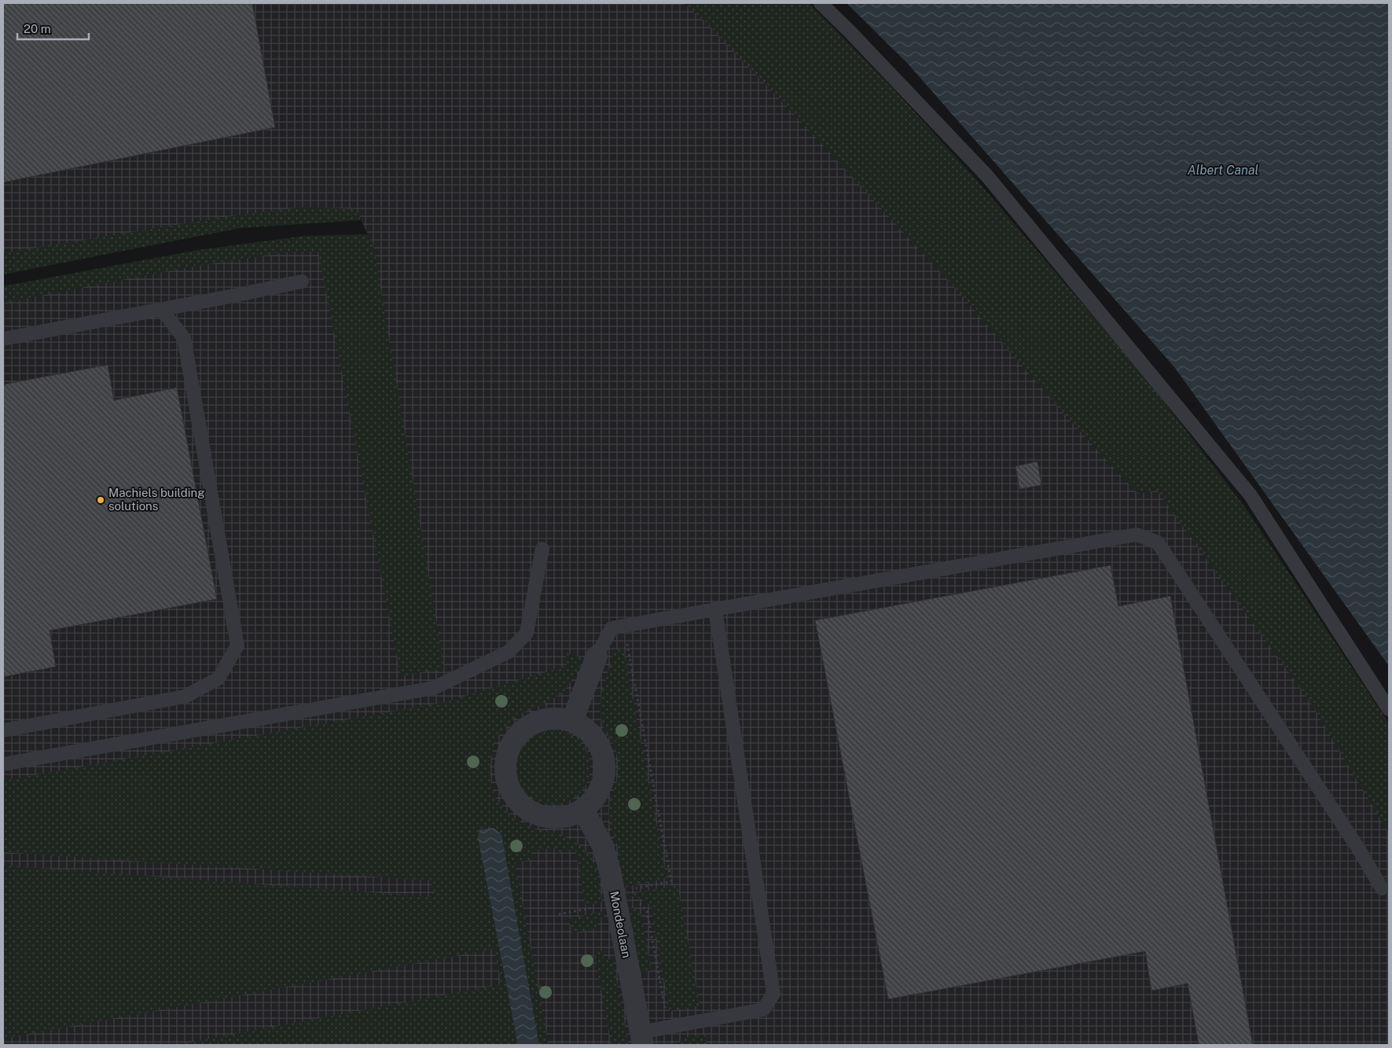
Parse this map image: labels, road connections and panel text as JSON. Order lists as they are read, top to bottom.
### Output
{
  "streets": {
    "street": ["Mondeolaan"]
  },
  "water": ["Albert Canal"],
  "places": ["Machiels building solutions"],
  "scale_bar": "20 m"
}
